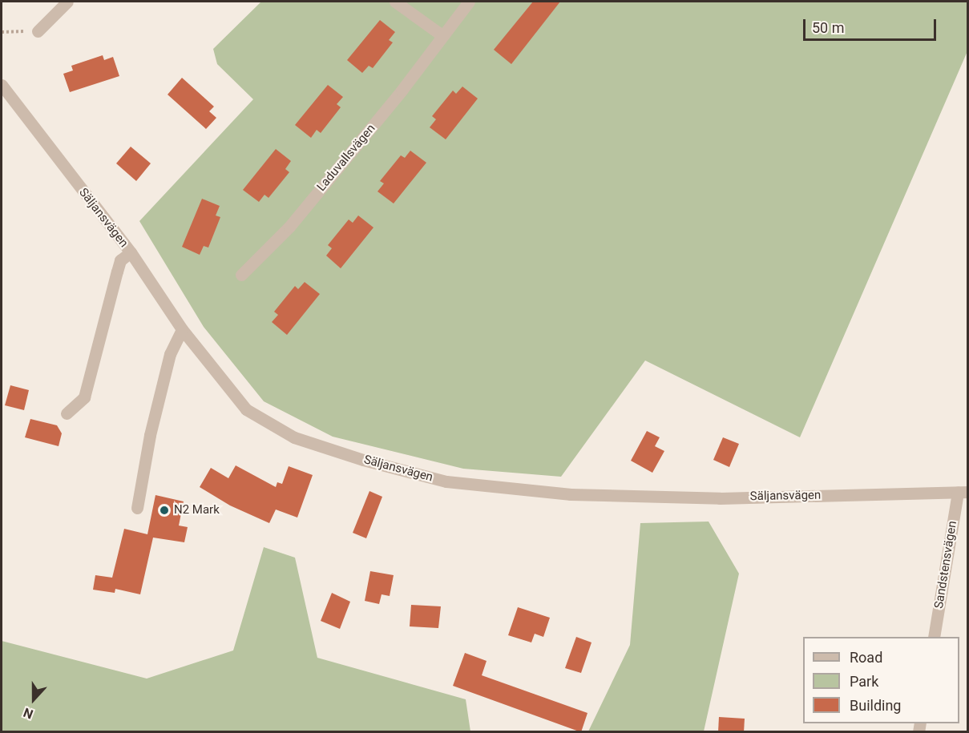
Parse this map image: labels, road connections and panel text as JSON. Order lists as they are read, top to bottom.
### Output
{
  "streets": {
    "street": ["Laduvallsvägen", "Säljansvägen", "Sandstensvägen"]
  },
  "crossings": [
    ["Säljansvägen", "Sandstensvägen"]
  ],
  "places": ["N2 Mark"],
  "legend": ["Road", "Park", "Building"],
  "scale_bar": "50 m",
  "north": "bottom"
}
